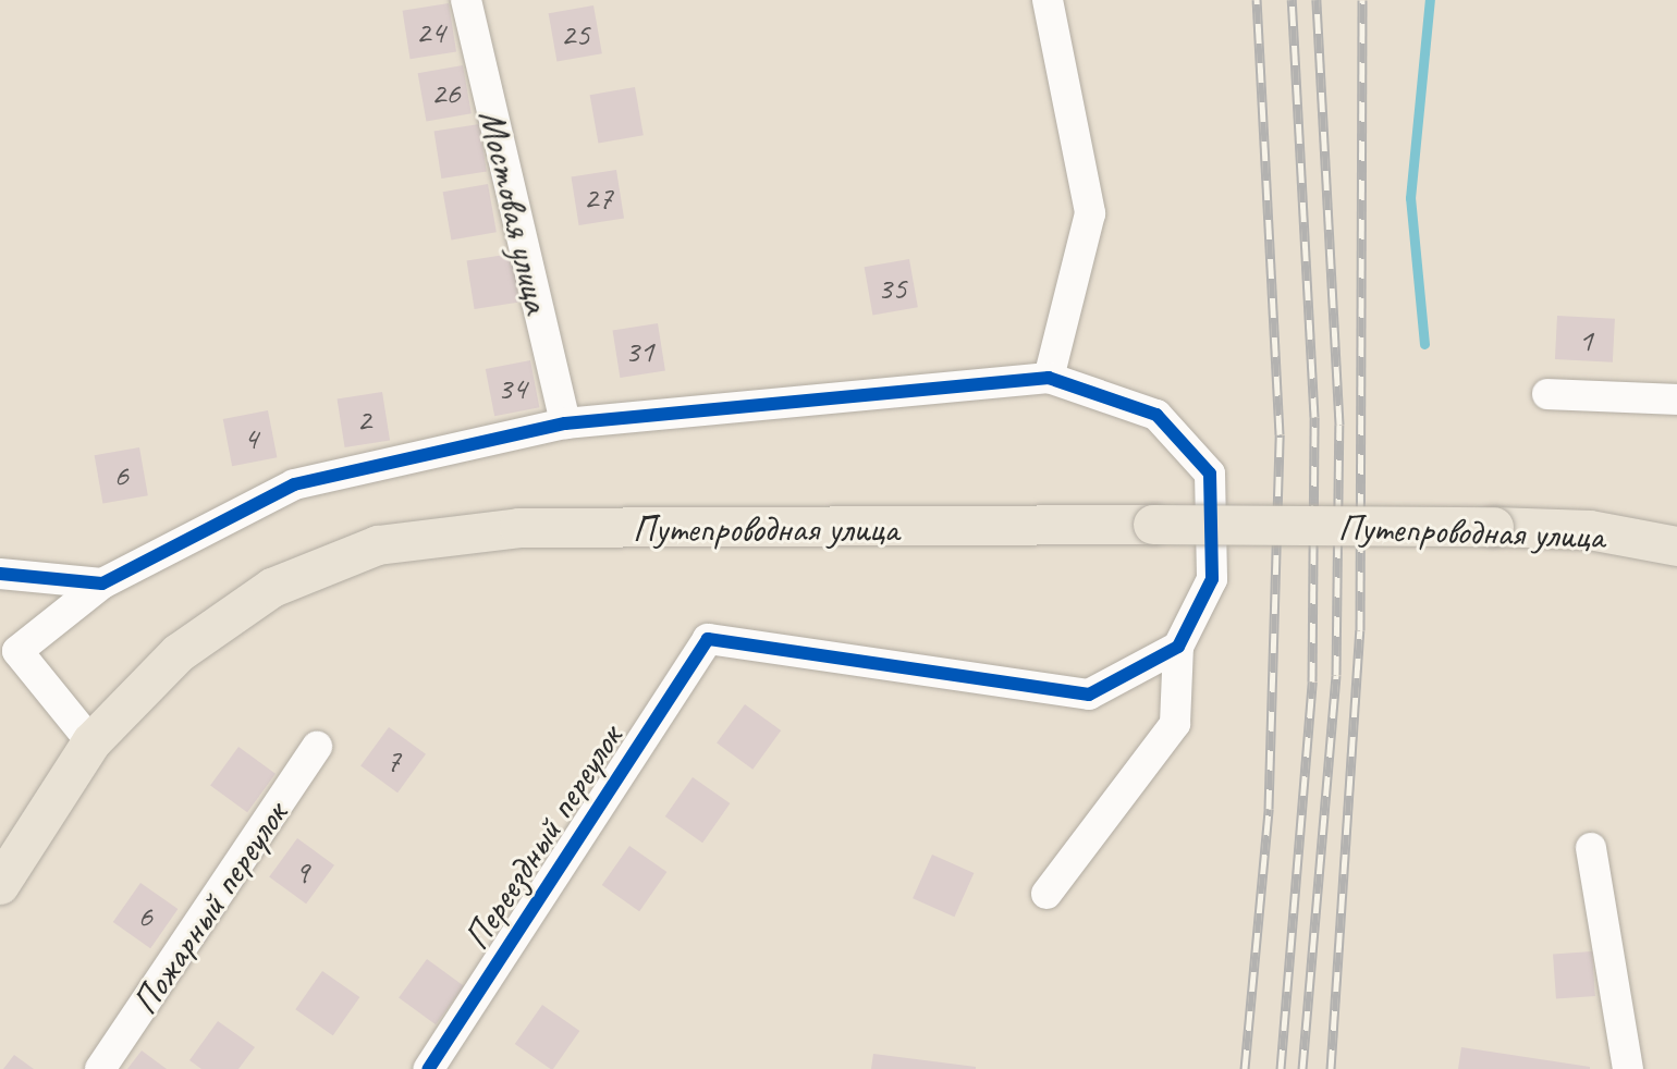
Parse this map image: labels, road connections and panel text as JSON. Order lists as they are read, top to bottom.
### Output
{
  "streets": {
    "main road": ["Путепроводная улица"],
    "street": ["Мостовая улица", "Переездный переулок", "Пожарный переулок"]
  },
  "house_numbers": [
    "24",
    "25",
    "26",
    "27",
    "35",
    "1",
    "31",
    "34",
    "2",
    "4",
    "6",
    "7",
    "9",
    "6"
  ]
}
